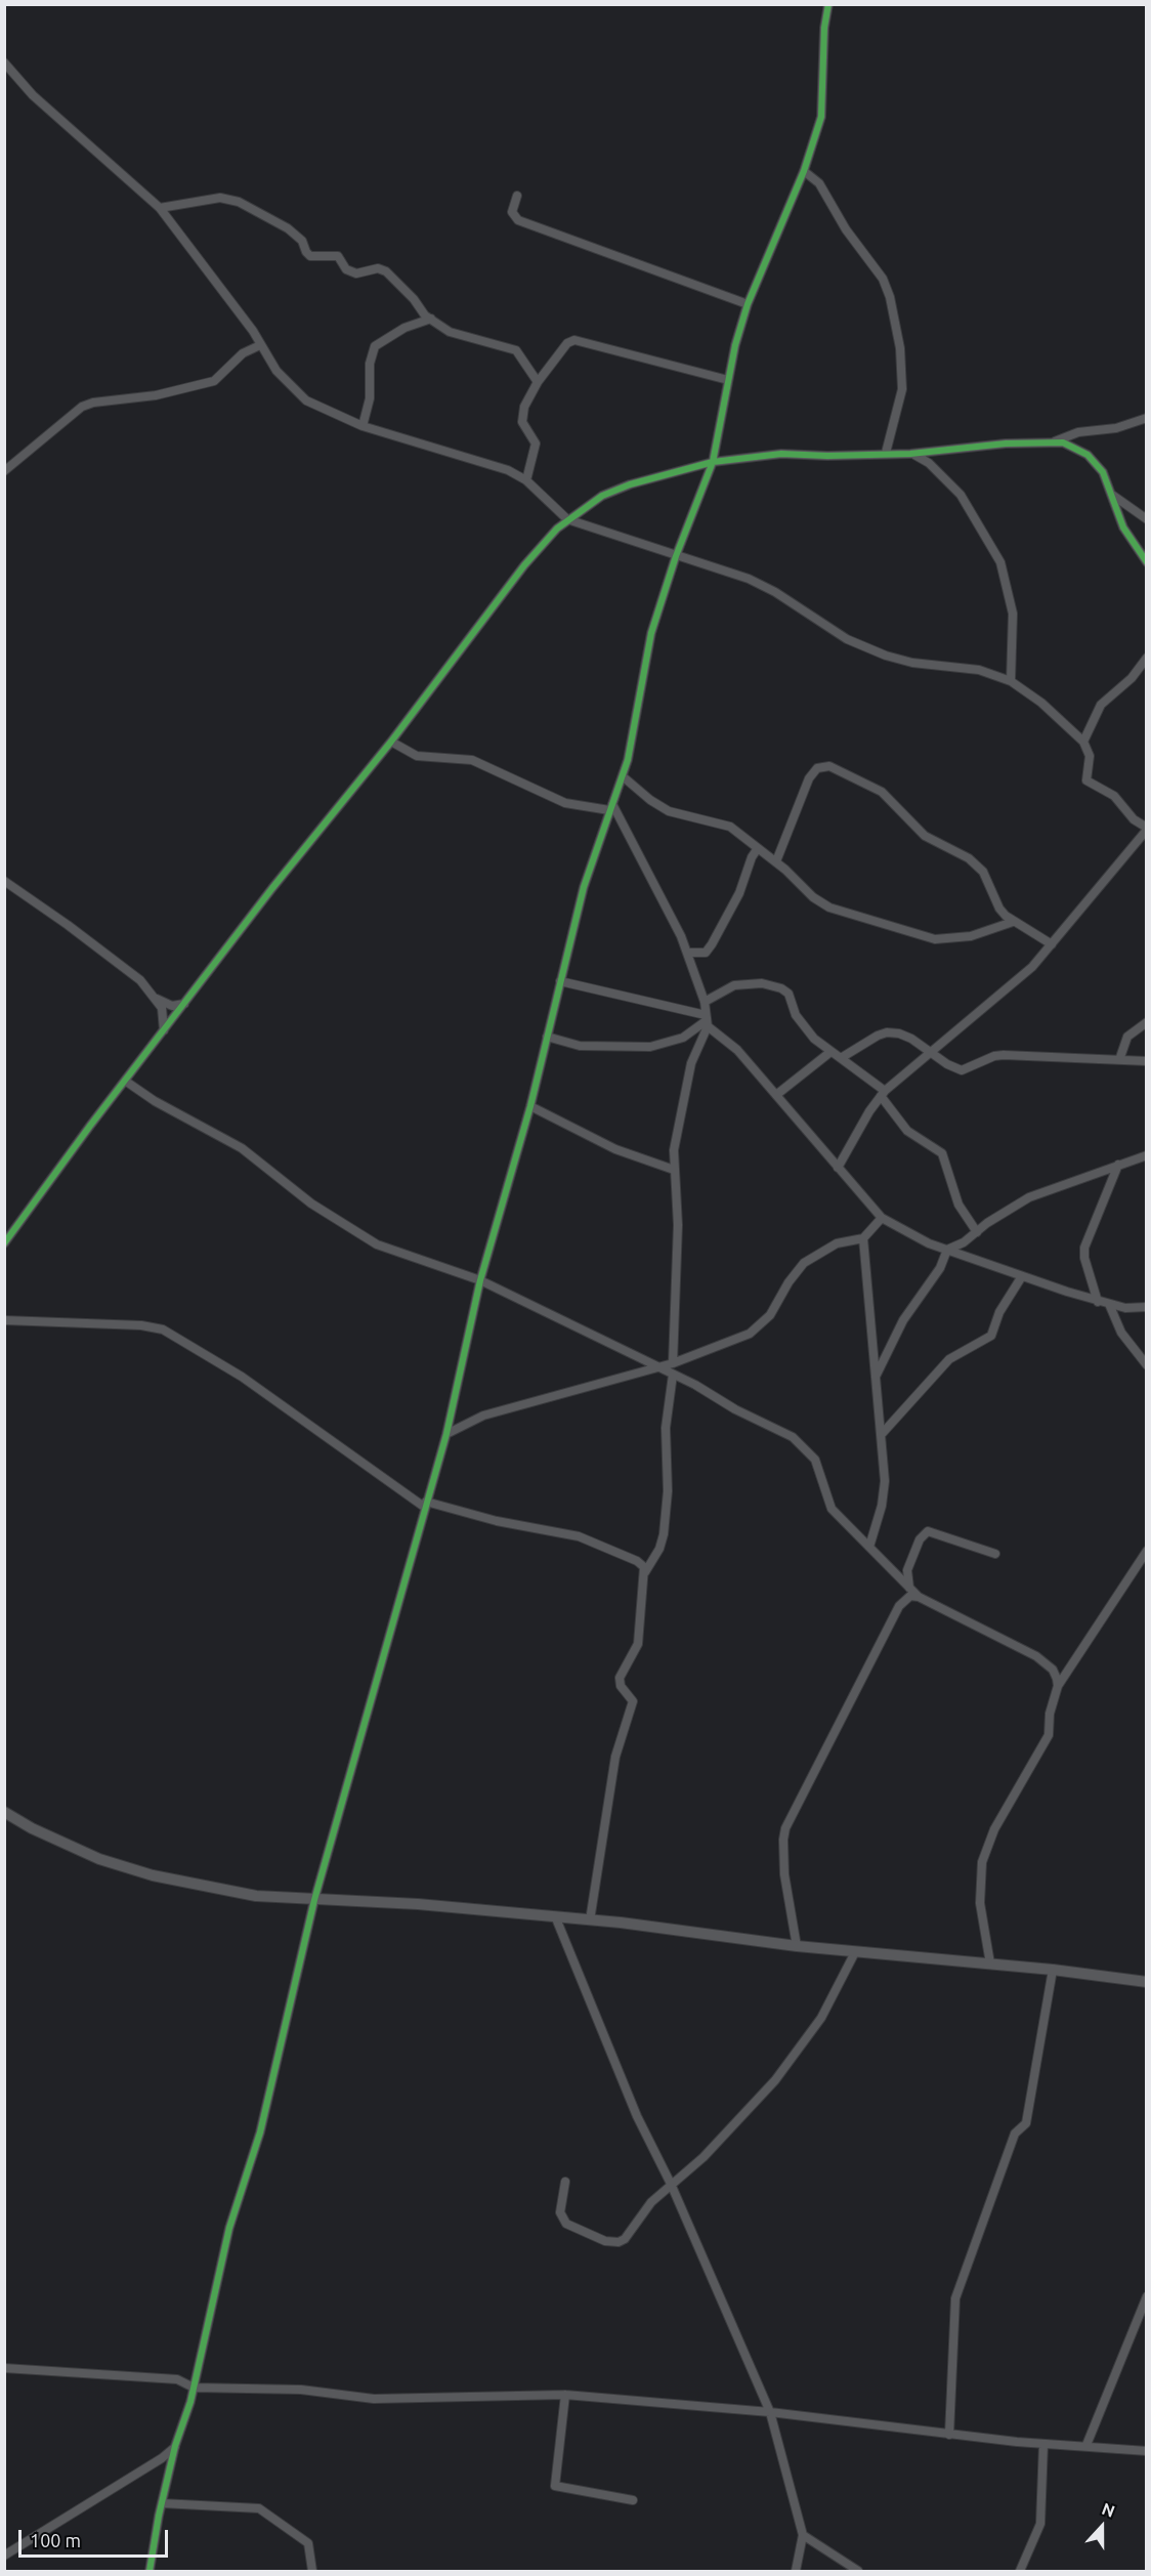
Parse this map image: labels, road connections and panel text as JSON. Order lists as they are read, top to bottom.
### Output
{
  "scale_bar": "100 m",
  "north": "top"
}
